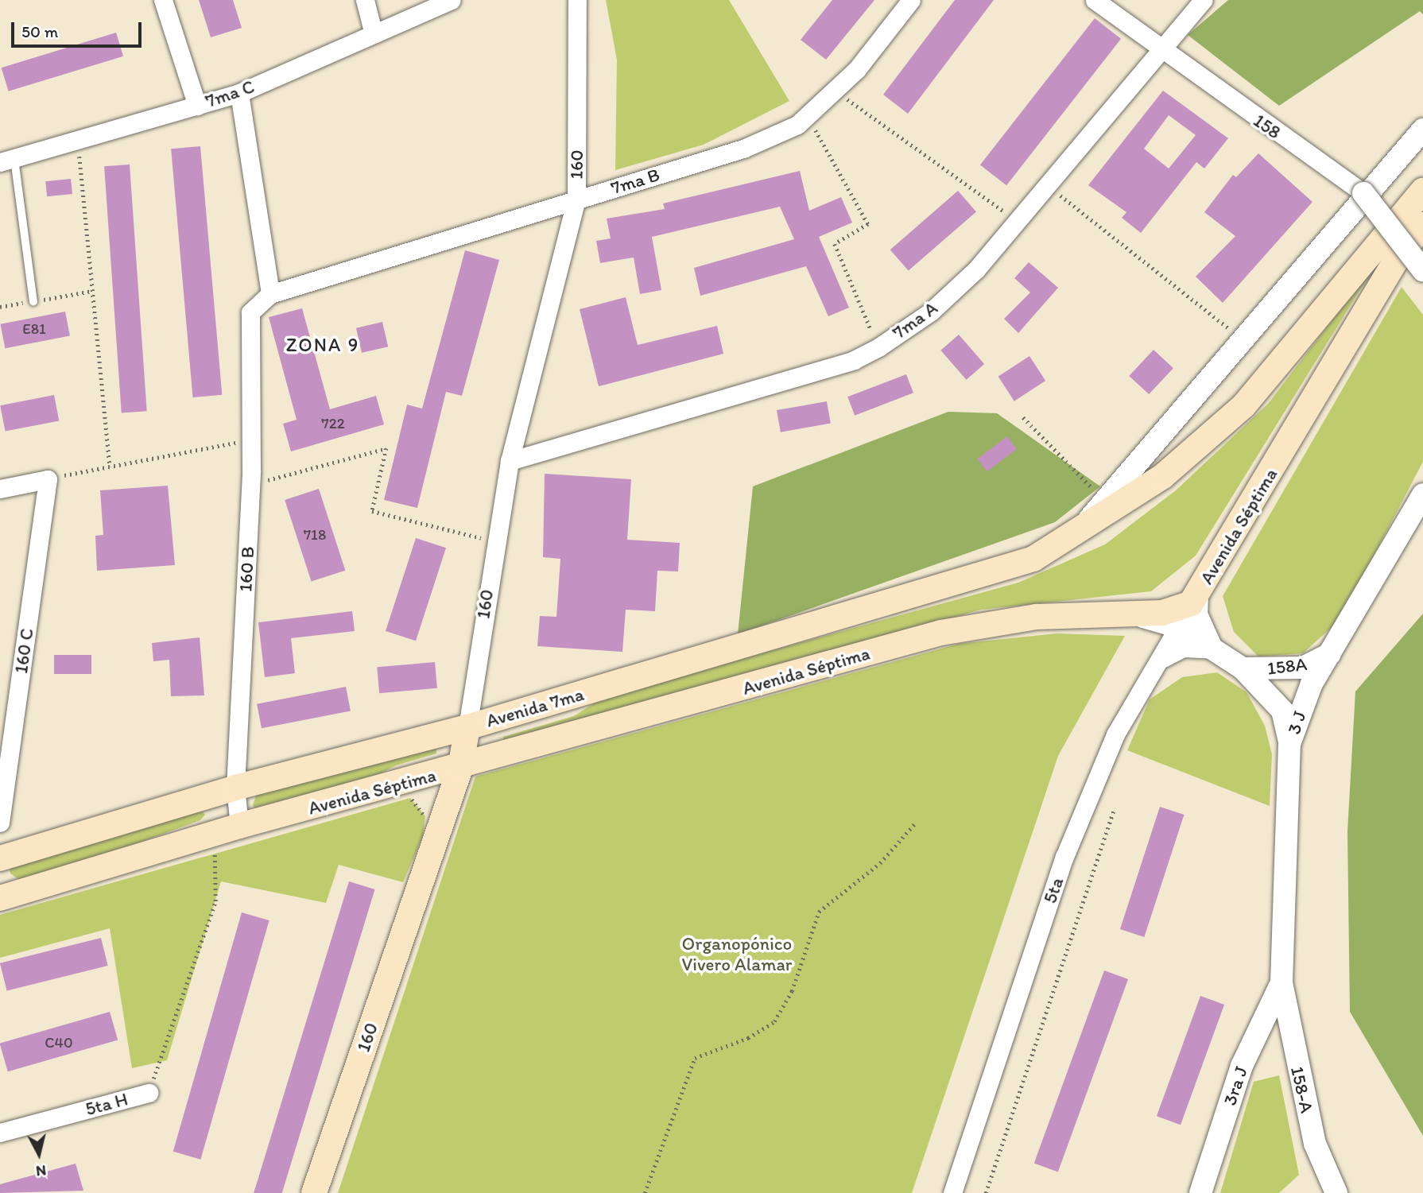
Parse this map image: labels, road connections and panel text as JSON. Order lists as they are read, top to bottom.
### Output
{
  "streets": {
    "main road": ["160", "Avenida Séptima", "Avenida 7ma"],
    "street": [
      "7ma C",
      "158",
      "7ma B",
      "7ma A",
      "160 B",
      "160 C",
      "158A",
      "3 J",
      "5ta",
      "3ra J",
      "158-A",
      "5ta H"
    ]
  },
  "crossings": [
    ["158", "7ma A"],
    ["160", "7ma B"],
    ["160", "7ma A"],
    ["160", "Avenida Séptima"],
    ["160", "Avenida 7ma"],
    ["7ma B", "160 B"],
    ["Avenida Séptima", "160 B"],
    ["Avenida Séptima", "Avenida 7ma"],
    ["Avenida Séptima", "5ta"],
    ["158A", "3 J"],
    ["158A", "5ta"],
    ["3 J", "3ra J"],
    ["3 J", "158-A"],
    ["3ra J", "158-A"]
  ],
  "districts": ["ZONA 9"],
  "parks": ["Organopónico Vivero Alamar"],
  "house_numbers": [
    "E81",
    "722",
    "718",
    "C40"
  ],
  "scale_bar": "50 m",
  "north": "bottom"
}
